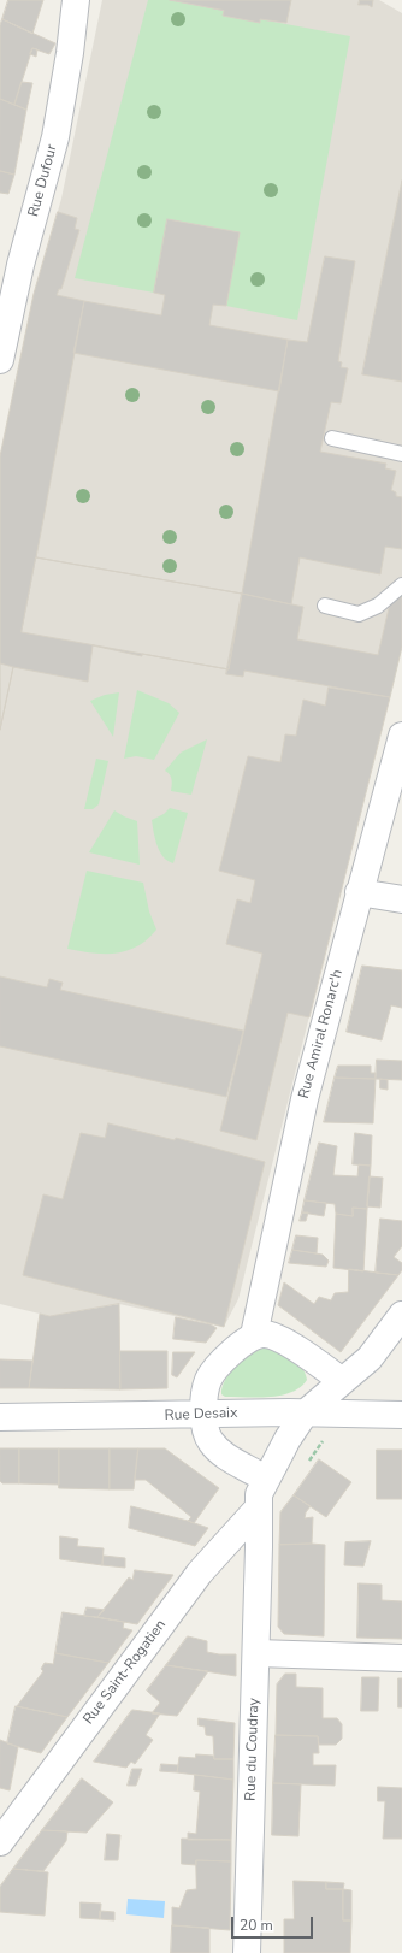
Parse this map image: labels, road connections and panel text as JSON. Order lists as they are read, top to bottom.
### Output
{
  "streets": {
    "street": [
      "Rue Dufour",
      "Rue Amiral Ronarc'h",
      "Rue Desaix",
      "Rue Saint-Rogatien",
      "Rue du Coudray"
    ]
  },
  "crossings": [
    ["Rue Desaix", "Rue du Coudray"],
    ["Rue Saint-Rogatien", "Rue du Coudray"]
  ],
  "scale_bar": "20 m"
}
